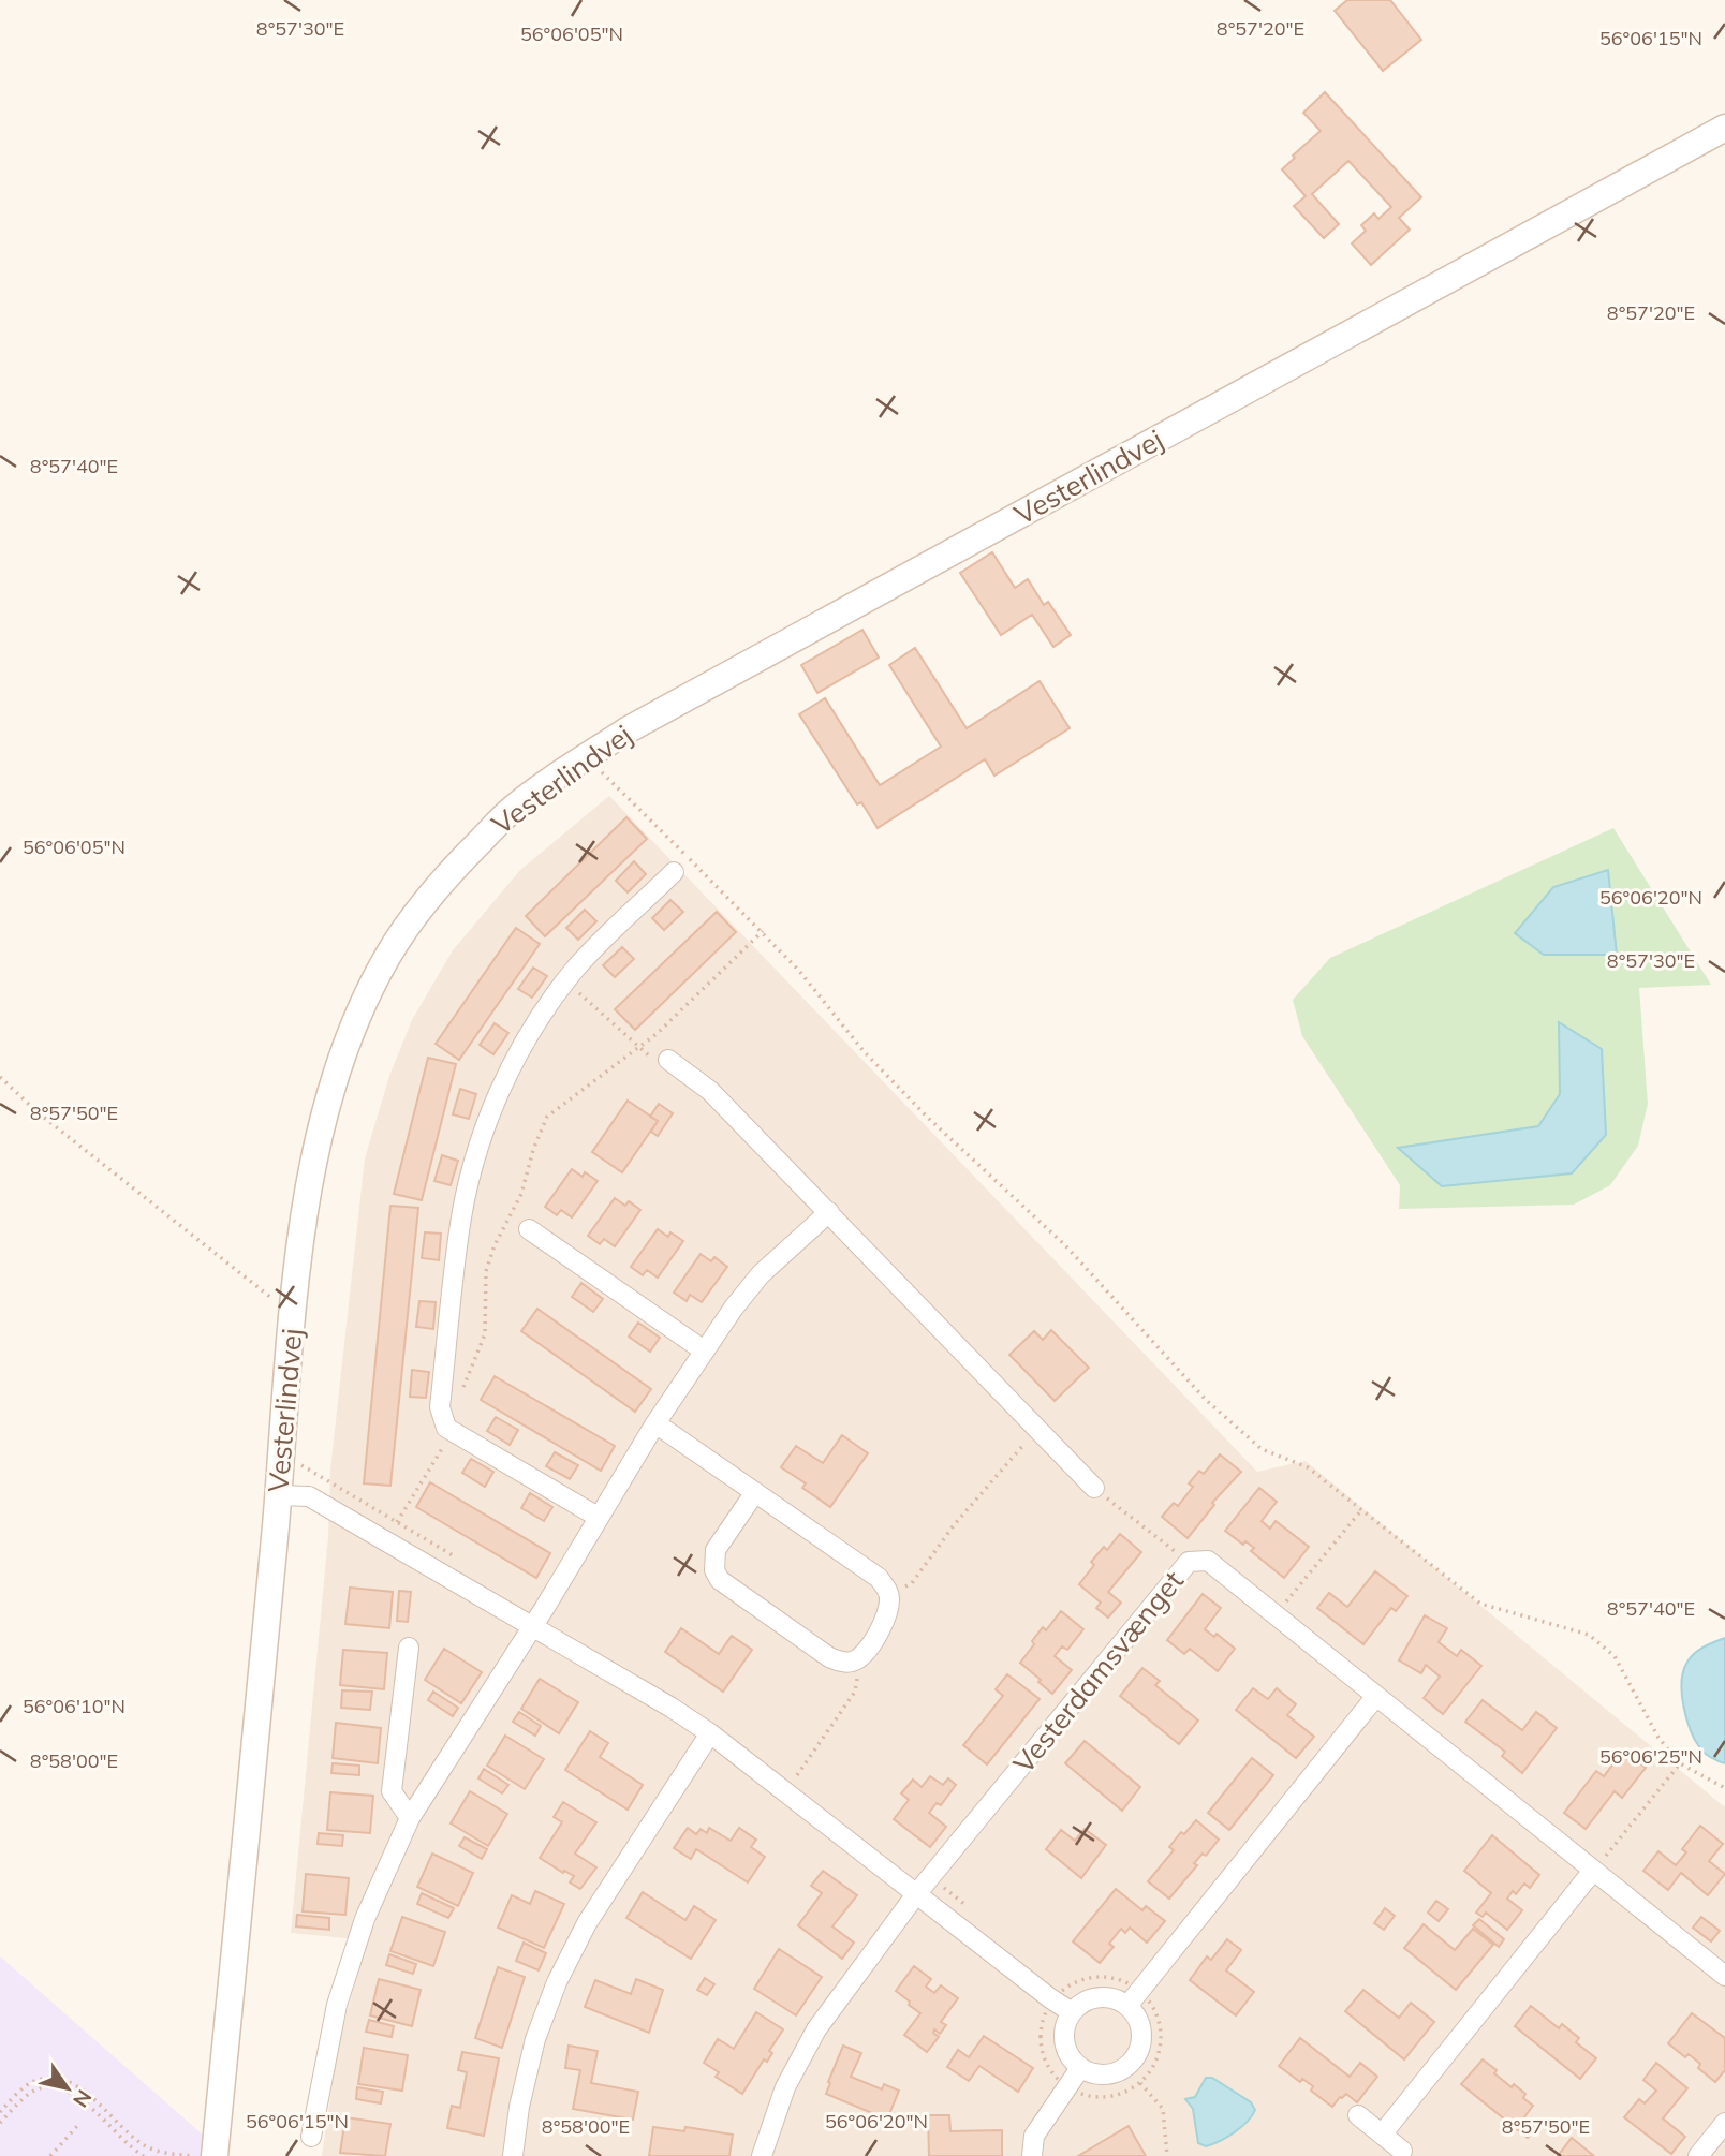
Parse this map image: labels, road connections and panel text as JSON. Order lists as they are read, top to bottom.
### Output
{
  "streets": {
    "street": ["Vesterlindvej", "Vesterdamsvænget"]
  },
  "north": "bottom right",
  "coordinates": [
    "8°57'20\"E",
    "8°57'30\"E",
    "56°06'05\"N",
    "56°06'15\"N",
    "8°57'40\"E",
    "56°06'20\"N",
    "8°57'50\"E",
    "56°06'10\"N",
    "56°06'25\"N",
    "8°58'00\"E"
  ]
}
